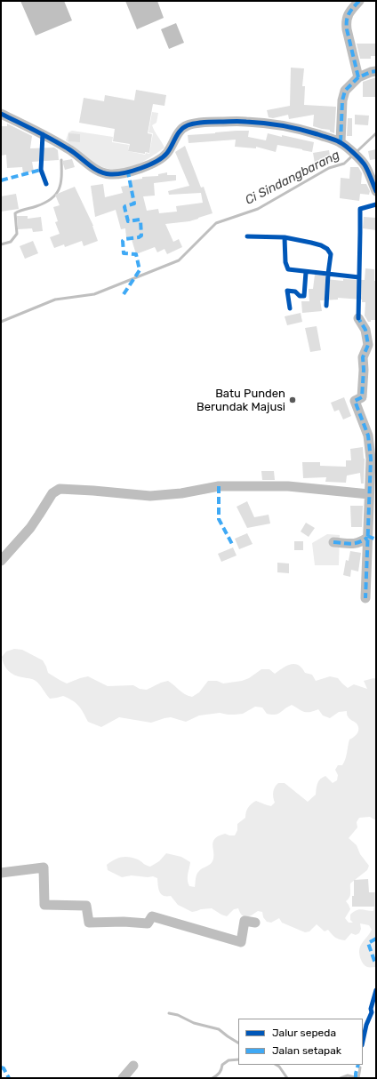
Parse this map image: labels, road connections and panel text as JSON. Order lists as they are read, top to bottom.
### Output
{
  "water": ["Ci Sindangbarang"],
  "places": ["Batu Punden Berundak Majusi"],
  "legend": ["Jalur sepeda", "Jalan setapak"]
}
